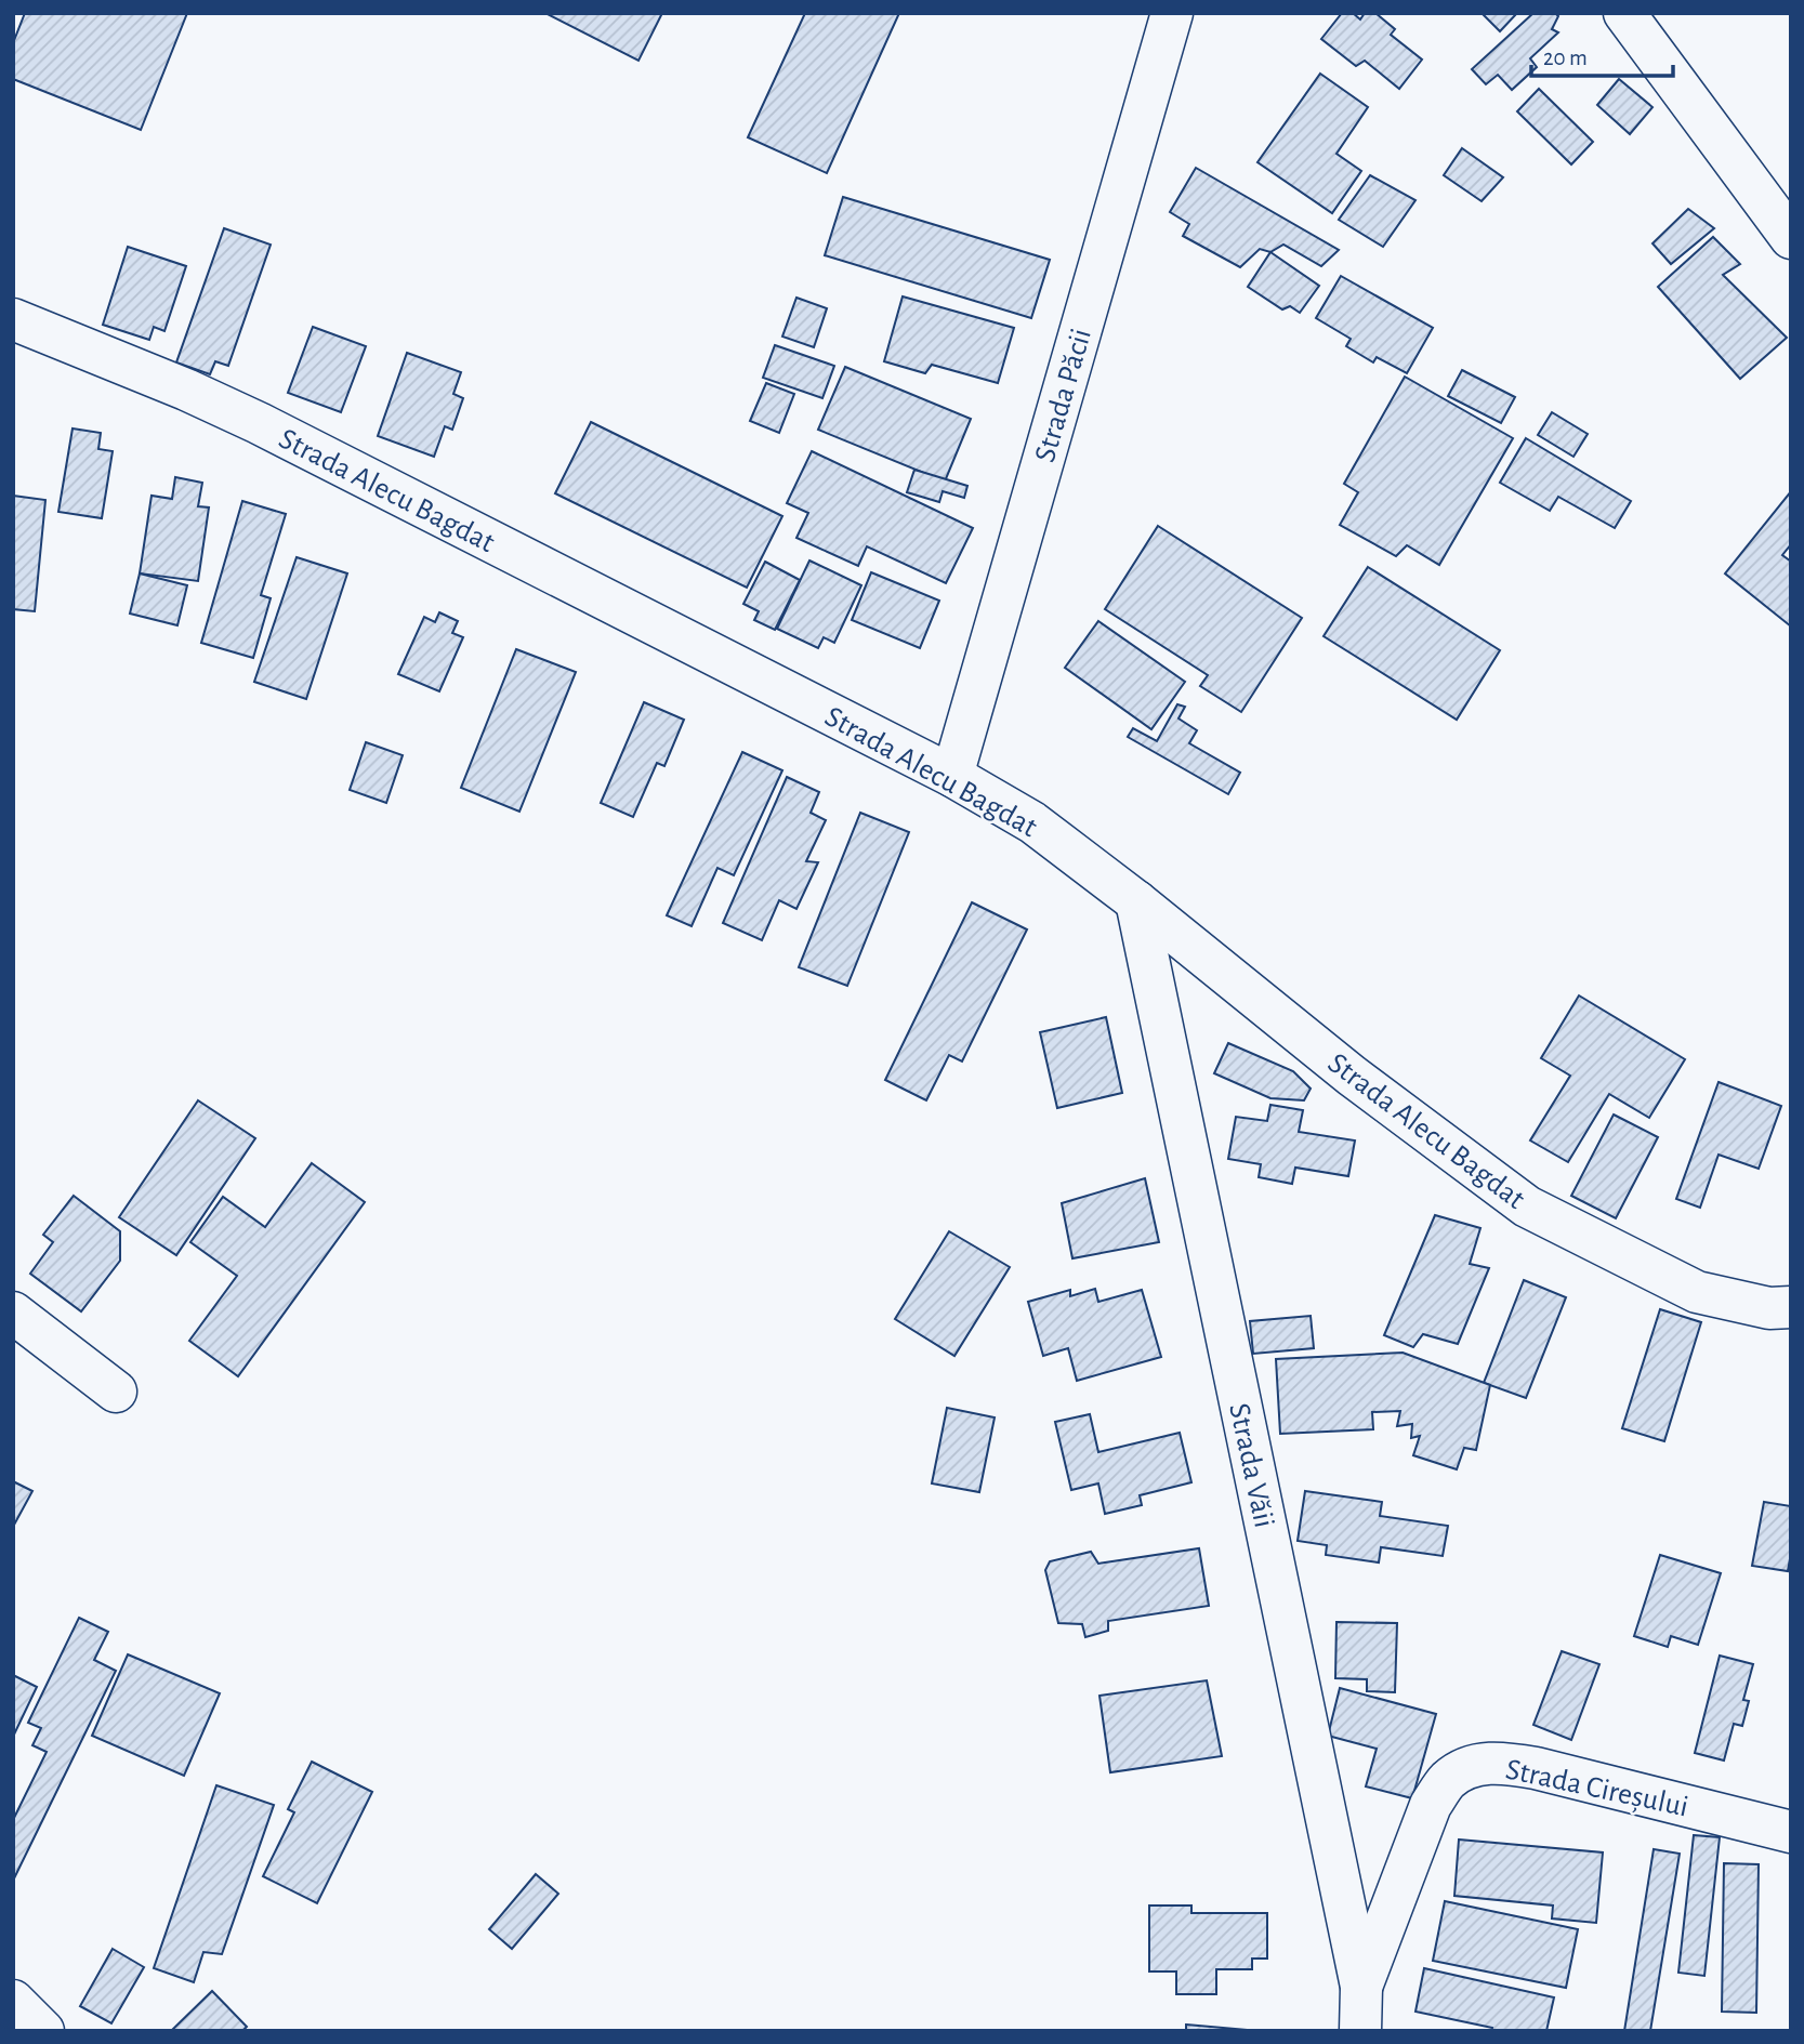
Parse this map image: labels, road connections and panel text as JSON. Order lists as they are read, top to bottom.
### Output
{
  "streets": {
    "street": [
      "Strada Păcii",
      "Strada Alecu Bagdat",
      "Strada Văii",
      "Strada Cireșului"
    ]
  },
  "crossings": [
    ["Strada Păcii", "Strada Alecu Bagdat"],
    ["Strada Alecu Bagdat", "Strada Văii"],
    ["Strada Văii", "Strada Cireșului"]
  ],
  "scale_bar": "20 m"
}
